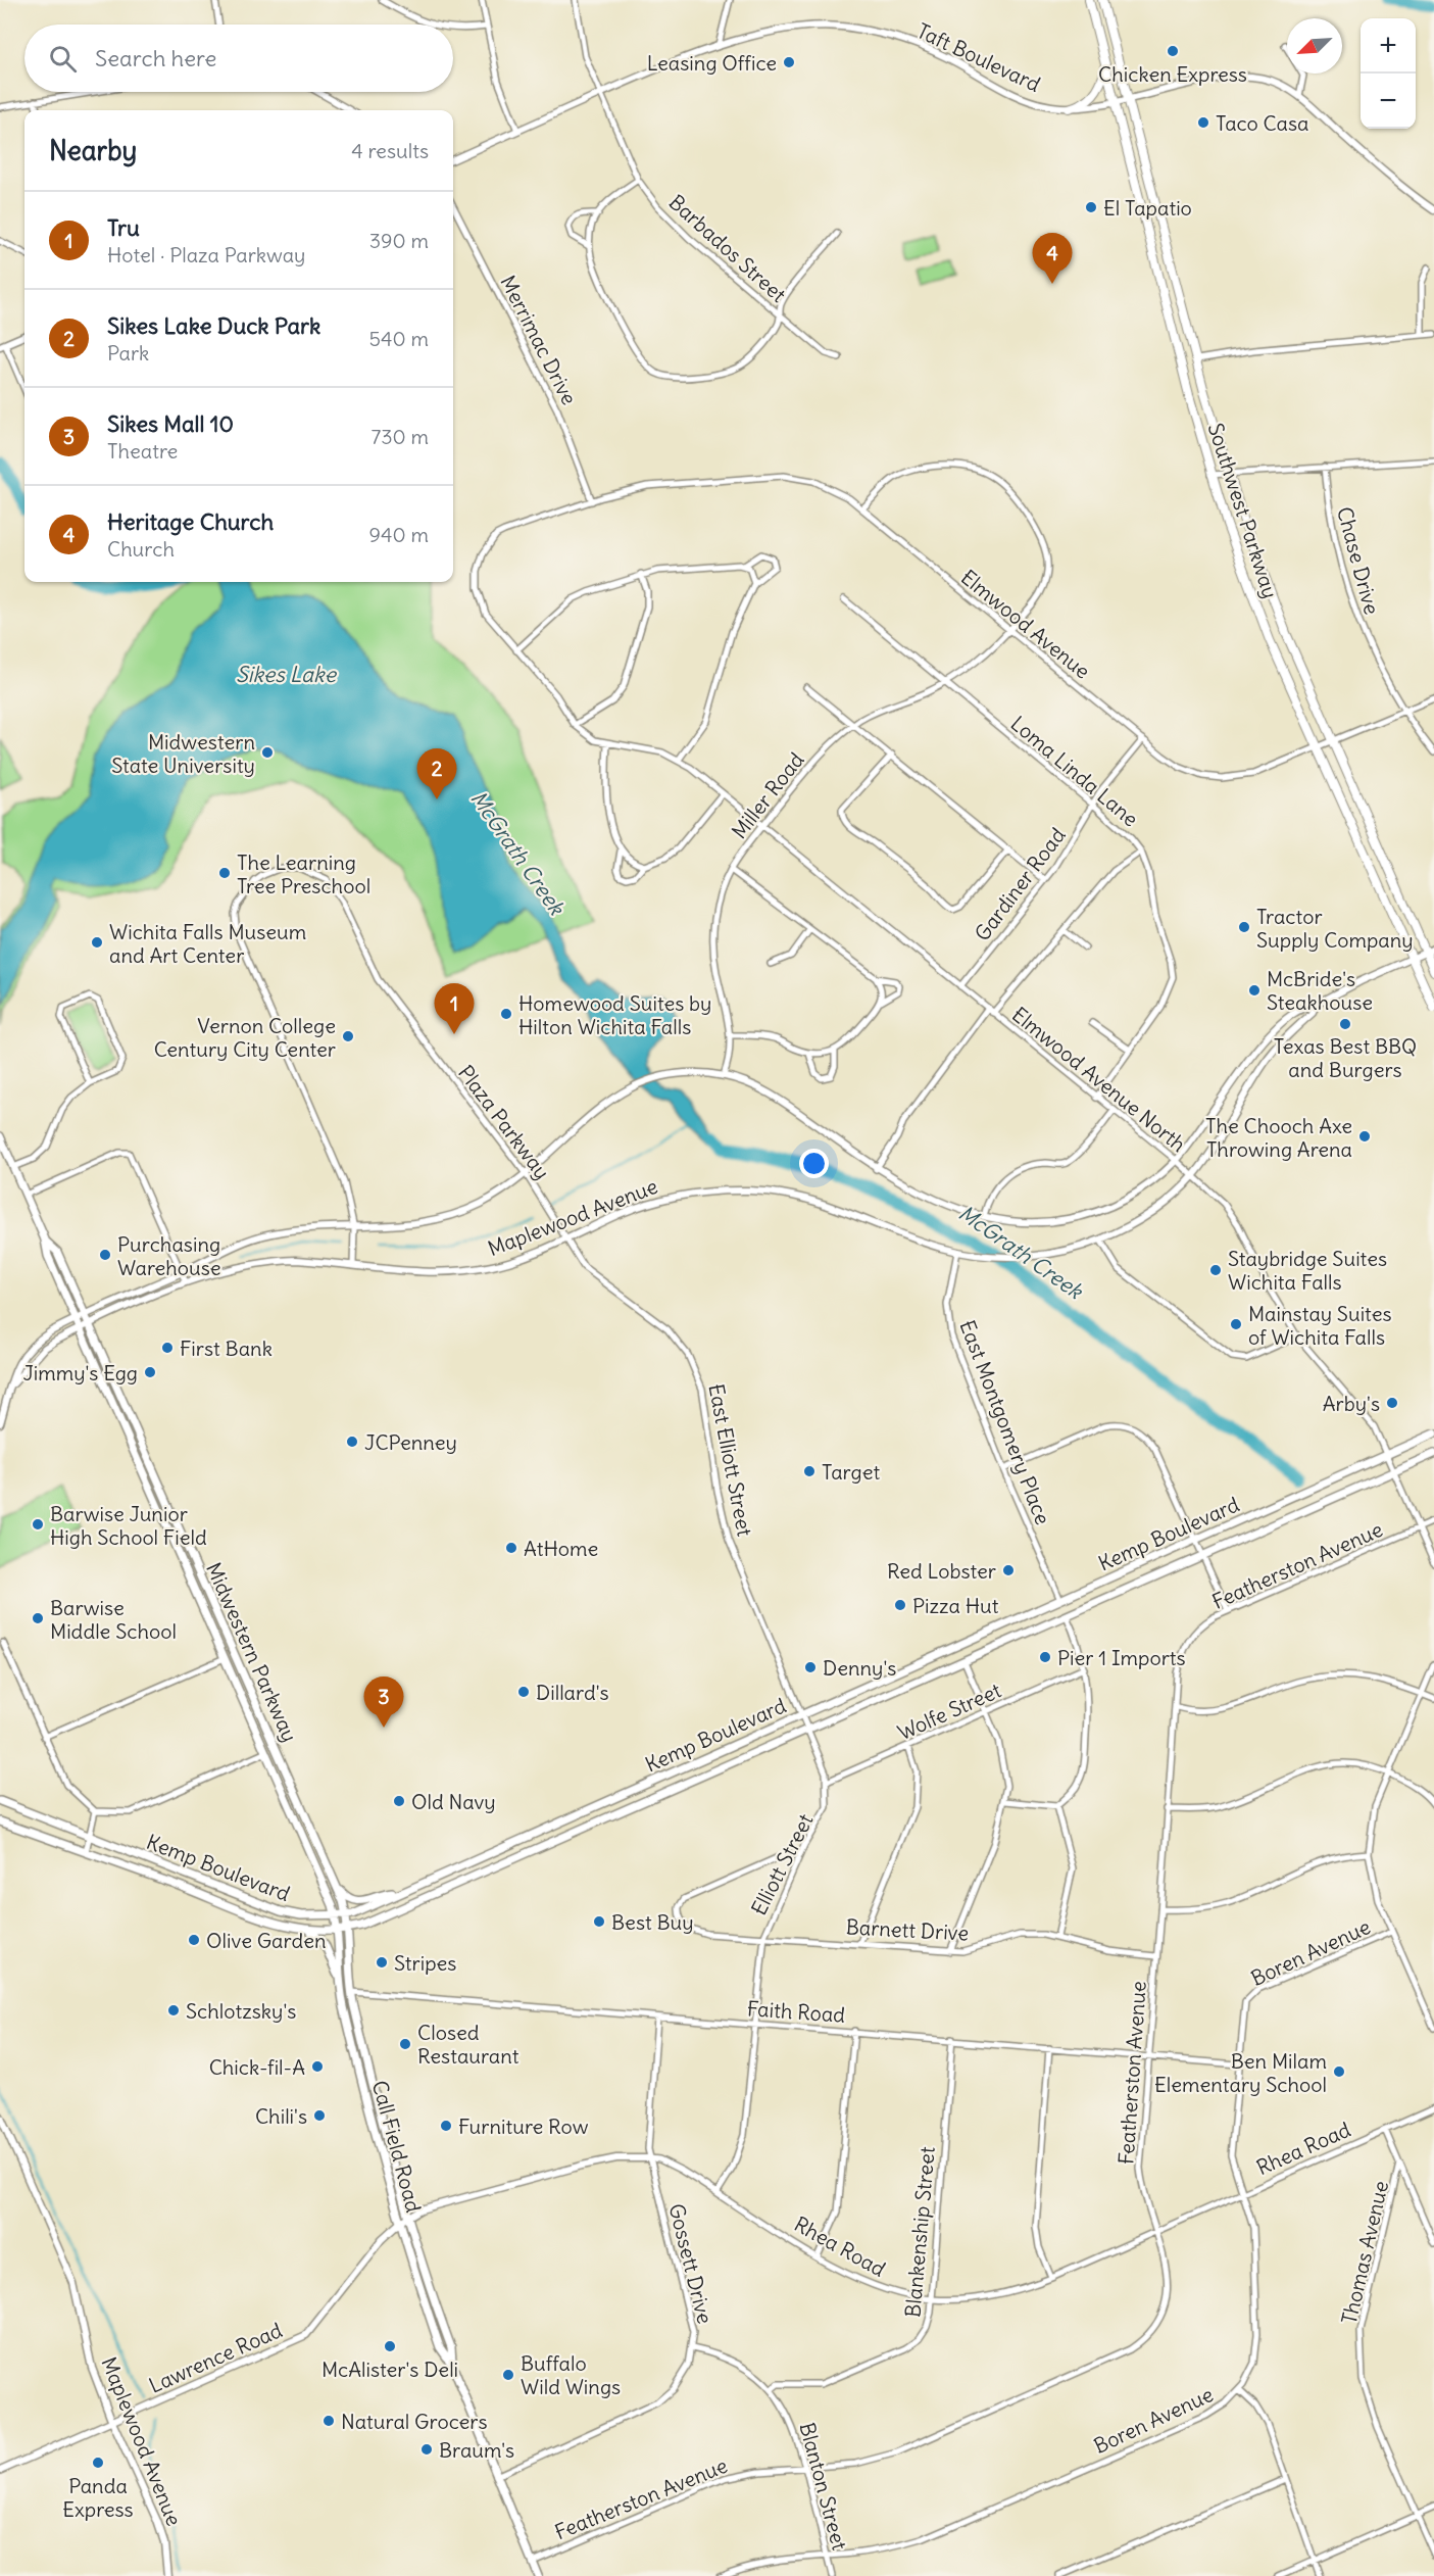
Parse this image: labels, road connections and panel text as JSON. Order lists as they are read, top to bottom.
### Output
{
  "streets": {
    "main road": [
      "Southwest Parkway",
      "Kemp Boulevard",
      "Midwestern Parkway",
      "Call Field Road"
    ],
    "street": [
      "Taft Boulevard",
      "Barbados Street",
      "Merrimac Drive",
      "Chase Drive",
      "Elmwood Avenue",
      "Loma Linda Lane",
      "Miller Road",
      "Gardiner Road",
      "Elmwood Avenue North",
      "Plaza Parkway",
      "Maplewood Avenue",
      "East Montgomery Place",
      "East Elliott Street",
      "Featherston Avenue",
      "Wolfe Street",
      "Elliott Street",
      "Barnett Drive",
      "Boren Avenue",
      "Faith Road",
      "Rhea Road",
      "Blankenship Street",
      "Thomas Avenue",
      "Gossett Drive",
      "Lawrence Road",
      "Blanton Street"
    ]
  },
  "crossings": [
    ["Taft Boulevard", "Barbados Street"],
    ["Taft Boulevard", "Southwest Parkway"],
    ["Merrimac Drive", "Elmwood Avenue"],
    ["Southwest Parkway", "Elmwood Avenue"],
    ["Southwest Parkway", "Maplewood Avenue"],
    ["Chase Drive", "Elmwood Avenue"],
    ["Elmwood Avenue", "Miller Road"],
    ["Elmwood Avenue", "Gardiner Road"],
    ["Elmwood Avenue", "Elmwood Avenue North"],
    ["Loma Linda Lane", "Miller Road"],
    ["Loma Linda Lane", "Gardiner Road"],
    ["Loma Linda Lane", "Elmwood Avenue North"],
    ["Miller Road", "Elmwood Avenue North"],
    ["Miller Road", "Maplewood Avenue"],
    ["Gardiner Road", "Elmwood Avenue North"],
    ["Elmwood Avenue North", "Maplewood Avenue"],
    ["Elmwood Avenue North", "Kemp Boulevard"],
    ["Elmwood Avenue North", "Featherston Avenue"],
    ["Plaza Parkway", "Maplewood Avenue"],
    ["Plaza Parkway", "East Elliott Street"],
    ["Maplewood Avenue", "East Montgomery Place"],
    ["Maplewood Avenue", "East Elliott Street"],
    ["Maplewood Avenue", "Midwestern Parkway"],
    ["Maplewood Avenue", "Lawrence Road"],
    ["East Montgomery Place", "Kemp Boulevard"],
    ["East Elliott Street", "Kemp Boulevard"],
    ["East Elliott Street", "Elliott Street"],
    ["Kemp Boulevard", "Midwestern Parkway"],
    ["Kemp Boulevard", "Elliott Street"],
    ["Kemp Boulevard", "Call Field Road"],
    ["Featherston Avenue", "Barnett Drive"],
    ["Featherston Avenue", "Faith Road"],
    ["Featherston Avenue", "Call Field Road"],
    ["Featherston Avenue", "Rhea Road"],
    ["Featherston Avenue", "Blanton Street"],
    ["Midwestern Parkway", "Call Field Road"],
    ["Wolfe Street", "Elliott Street"],
    ["Elliott Street", "Barnett Drive"],
    ["Elliott Street", "Faith Road"],
    ["Elliott Street", "Rhea Road"],
    ["Boren Avenue", "Faith Road"],
    ["Boren Avenue", "Rhea Road"],
    ["Boren Avenue", "Blanton Street"],
    ["Faith Road", "Call Field Road"],
    ["Faith Road", "Blankenship Street"],
    ["Faith Road", "Gossett Drive"],
    ["Call Field Road", "Rhea Road"],
    ["Call Field Road", "Gossett Drive"],
    ["Call Field Road", "Lawrence Road"],
    ["Rhea Road", "Blankenship Street"],
    ["Rhea Road", "Thomas Avenue"],
    ["Rhea Road", "Gossett Drive"],
    ["Rhea Road", "Lawrence Road"],
    ["Blankenship Street", "Blanton Street"],
    ["Gossett Drive", "Blanton Street"]
  ],
  "water": ["Sikes Lake", "McGrath Creek"],
  "places": [
    "Chicken Express",
    "Leasing Office",
    "Taco Casa",
    "El Tapatio",
    "Midwestern State University",
    "The Learning Tree Preschool",
    "Tractor Supply Company",
    "Wichita Falls Museum and Art Center",
    "McBride's Steakhouse",
    "Homewood Suites by Hilton Wichita Falls",
    "Texas Best BBQ and Burgers",
    "Vernon College Century City Center",
    "The Chooch Axe Throwing Arena",
    "Purchasing Warehouse",
    "Staybridge Suites Wichita Falls",
    "Mainstay Suites of Wichita Falls",
    "First Bank",
    "Jimmy's Egg",
    "Arby's",
    "JCPenney",
    "Target",
    "Barwise Junior High School Field",
    "AtHome",
    "Red Lobster",
    "Pizza Hut",
    "Barwise Middle School",
    "Pier 1 Imports",
    "Denny's",
    "Dillard's",
    "Old Navy",
    "Best Buy",
    "Olive Garden",
    "Stripes",
    "Schlotzsky's",
    "Closed Restaurant",
    "Chick-fil-A",
    "Ben Milam Elementary School",
    "Chili's",
    "Furniture Row",
    "McAlister's Deli",
    "Buffalo Wild Wings",
    "Natural Grocers",
    "Braum's",
    "Panda Express"
  ],
  "north": "bottom left",
  "page": {
    "map_buttons": ["+", "−"],
    "search": "Search here",
    "heading": ["Nearby", "4 results"],
    "list": [
      {
        "mark": "1",
        "name": "Tru",
        "note": "Hotel · Plaza Parkway",
        "value": "390 m"
      },
      {
        "mark": "2",
        "name": "Sikes Lake Duck Park",
        "note": "Park",
        "value": "540 m"
      },
      {
        "mark": "3",
        "name": "Sikes Mall 10",
        "note": "Theatre",
        "value": "730 m"
      },
      {
        "mark": "4",
        "name": "Heritage Church",
        "note": "Church",
        "value": "940 m"
      }
    ],
    "pins": [
      "4",
      "2",
      "1",
      "3"
    ]
  }
}
